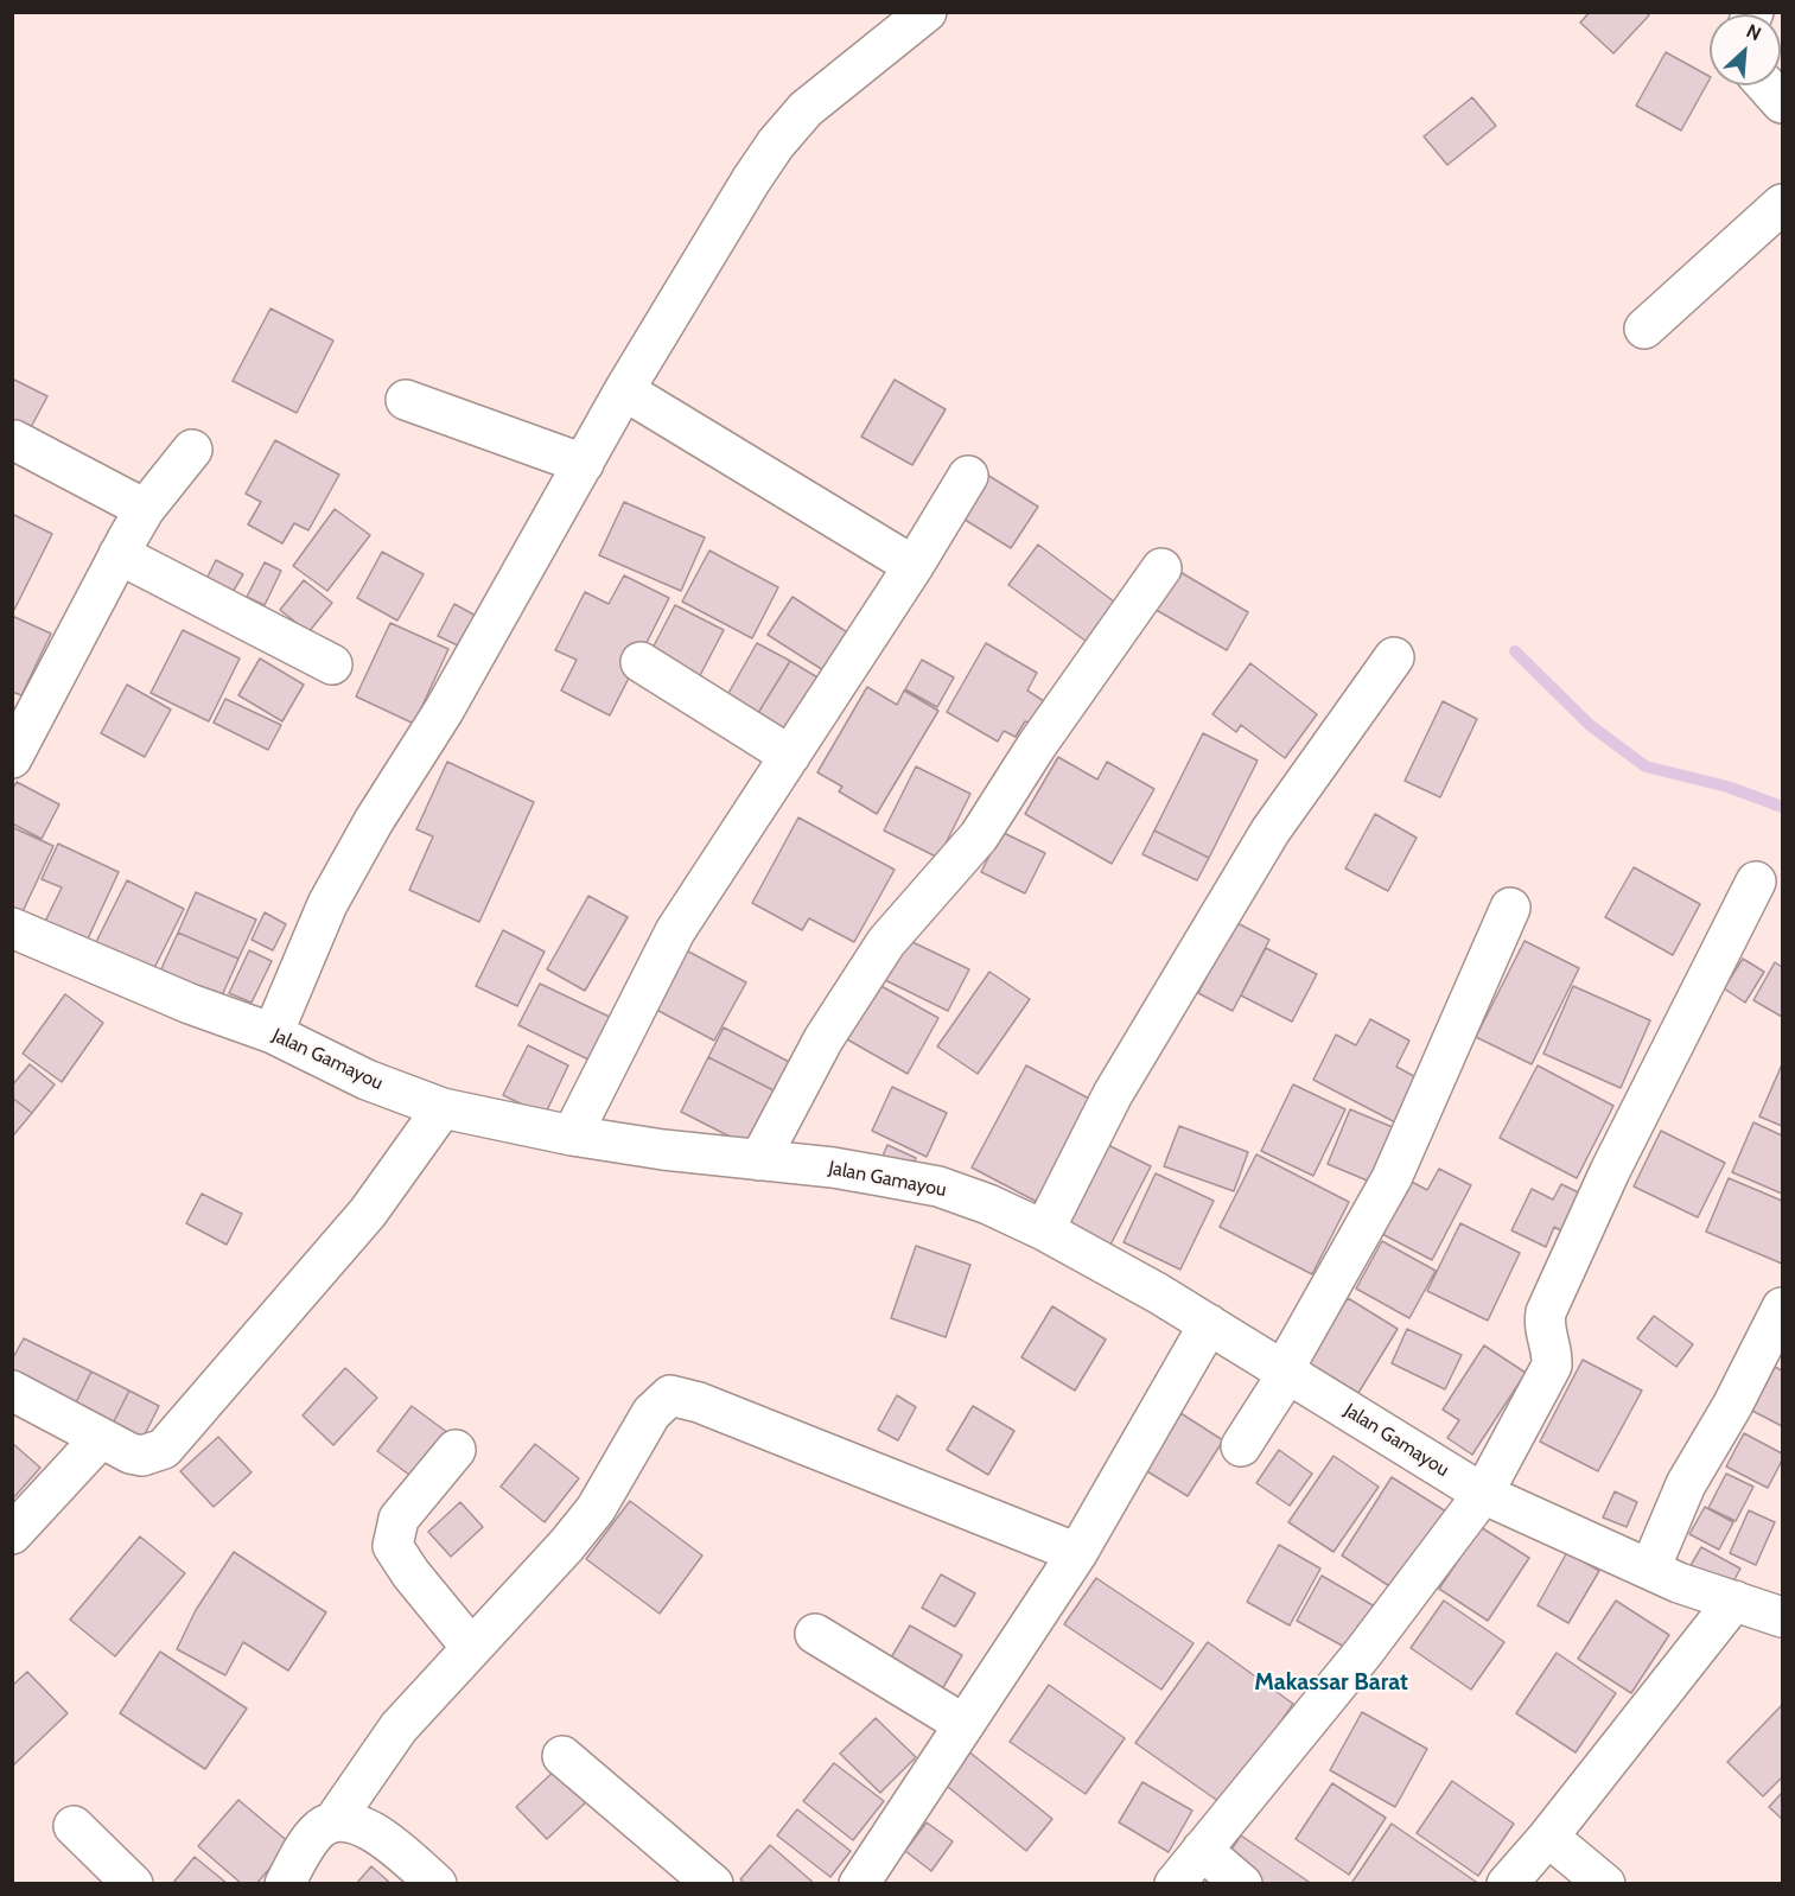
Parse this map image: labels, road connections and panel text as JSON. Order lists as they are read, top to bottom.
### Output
{
  "streets": {
    "street": ["Jalan Gamayou"]
  },
  "districts": ["Makassar Barat"],
  "north": "top right"
}
